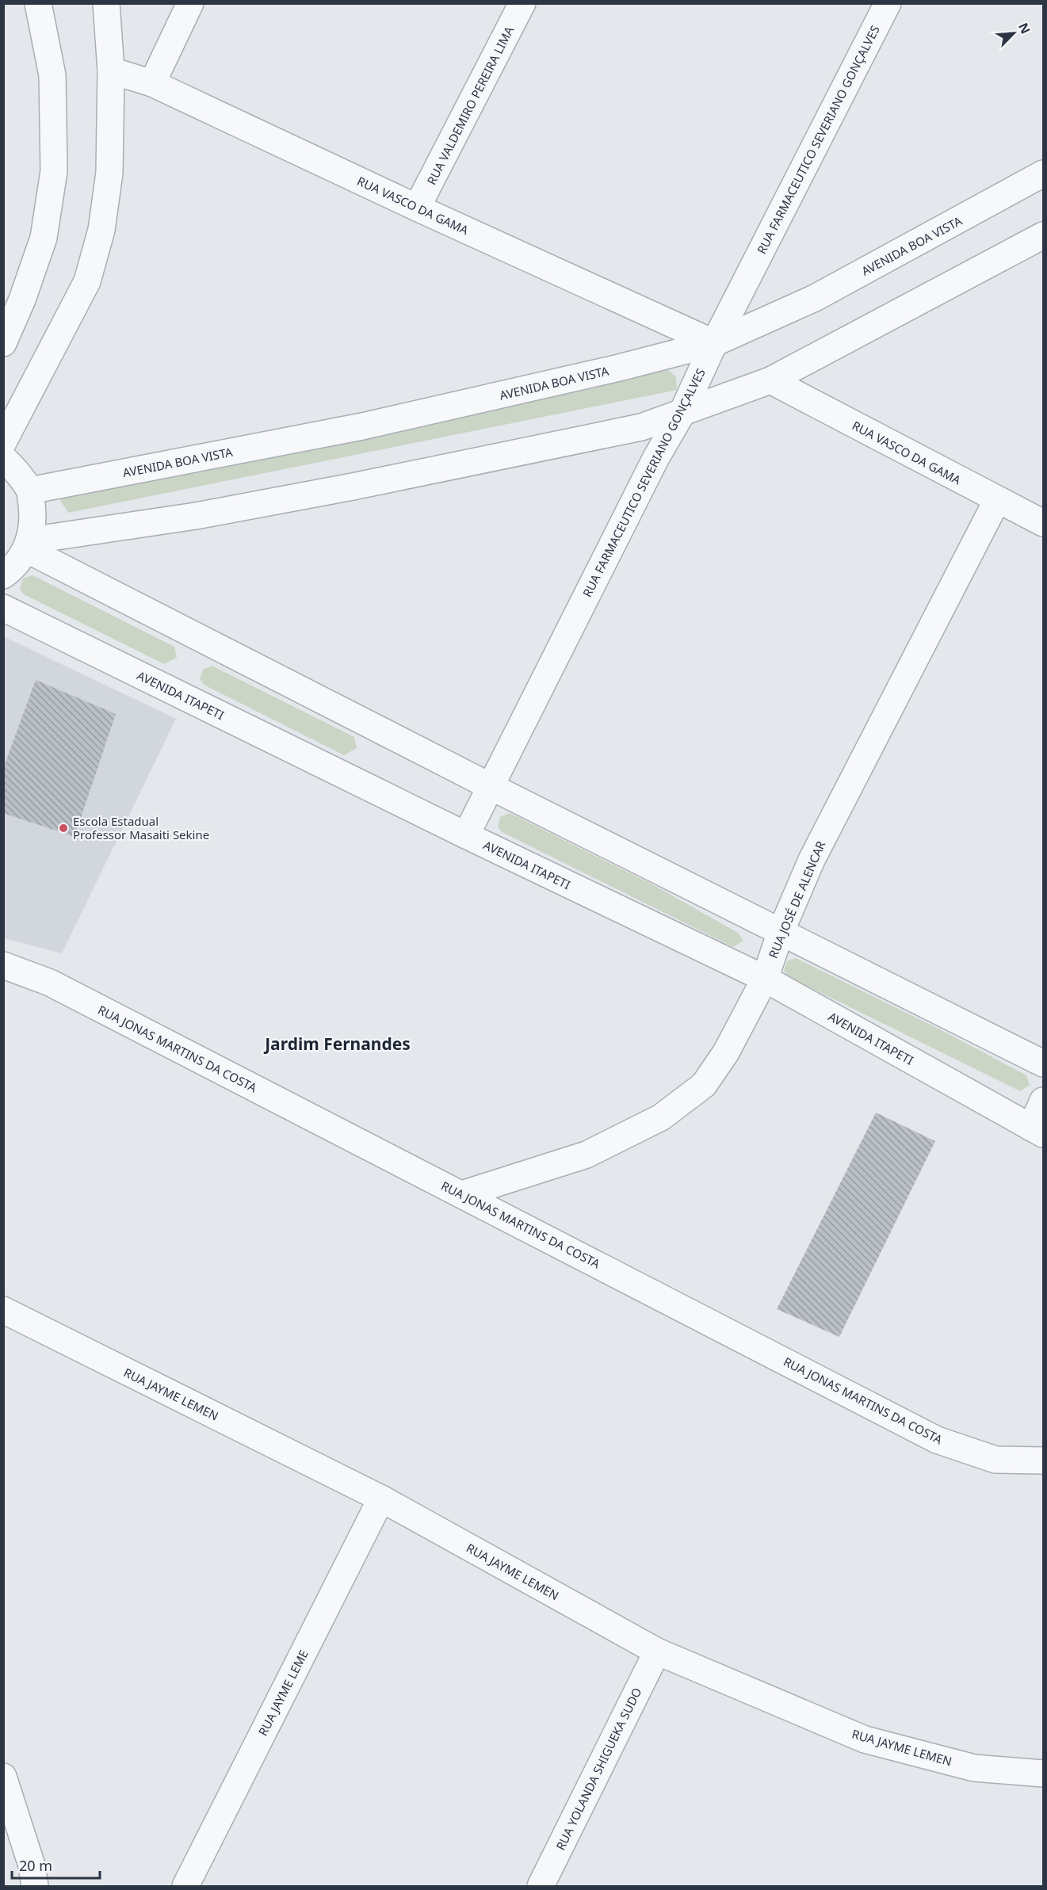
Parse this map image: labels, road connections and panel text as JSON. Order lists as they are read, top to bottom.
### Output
{
  "streets": {
    "street": [
      "RUA VALDEMIRO PEREIRA LIMA",
      "RUA FARMACEUTICO SEVERIANO GONÇALVES",
      "RUA VASCO DA GAMA",
      "AVENIDA BOA VISTA",
      "AVENIDA ITAPETI",
      "RUA JOSÉ DE ALENCAR",
      "RUA JONAS MARTINS DA COSTA",
      "RUA JAYME LEMEN",
      "RUA JAYME LEME",
      "RUA YOLANDA SHIGUEKA SUDO"
    ]
  },
  "crossings": [
    ["RUA VALDEMIRO PEREIRA LIMA", "RUA VASCO DA GAMA"],
    ["RUA FARMACEUTICO SEVERIANO GONÇALVES", "RUA VASCO DA GAMA"],
    ["RUA FARMACEUTICO SEVERIANO GONÇALVES", "AVENIDA BOA VISTA"],
    ["RUA FARMACEUTICO SEVERIANO GONÇALVES", "AVENIDA ITAPETI"],
    ["RUA VASCO DA GAMA", "AVENIDA BOA VISTA"],
    ["RUA VASCO DA GAMA", "RUA JOSÉ DE ALENCAR"],
    ["AVENIDA ITAPETI", "RUA JOSÉ DE ALENCAR"],
    ["RUA JOSÉ DE ALENCAR", "RUA JONAS MARTINS DA COSTA"],
    ["RUA JAYME LEMEN", "RUA JAYME LEME"],
    ["RUA JAYME LEMEN", "RUA YOLANDA SHIGUEKA SUDO"]
  ],
  "districts": ["Jardim Fernandes"],
  "places": ["Escola Estadual Professor Masaiti Sekine"],
  "scale_bar": "20 m",
  "north": "top right"
}
